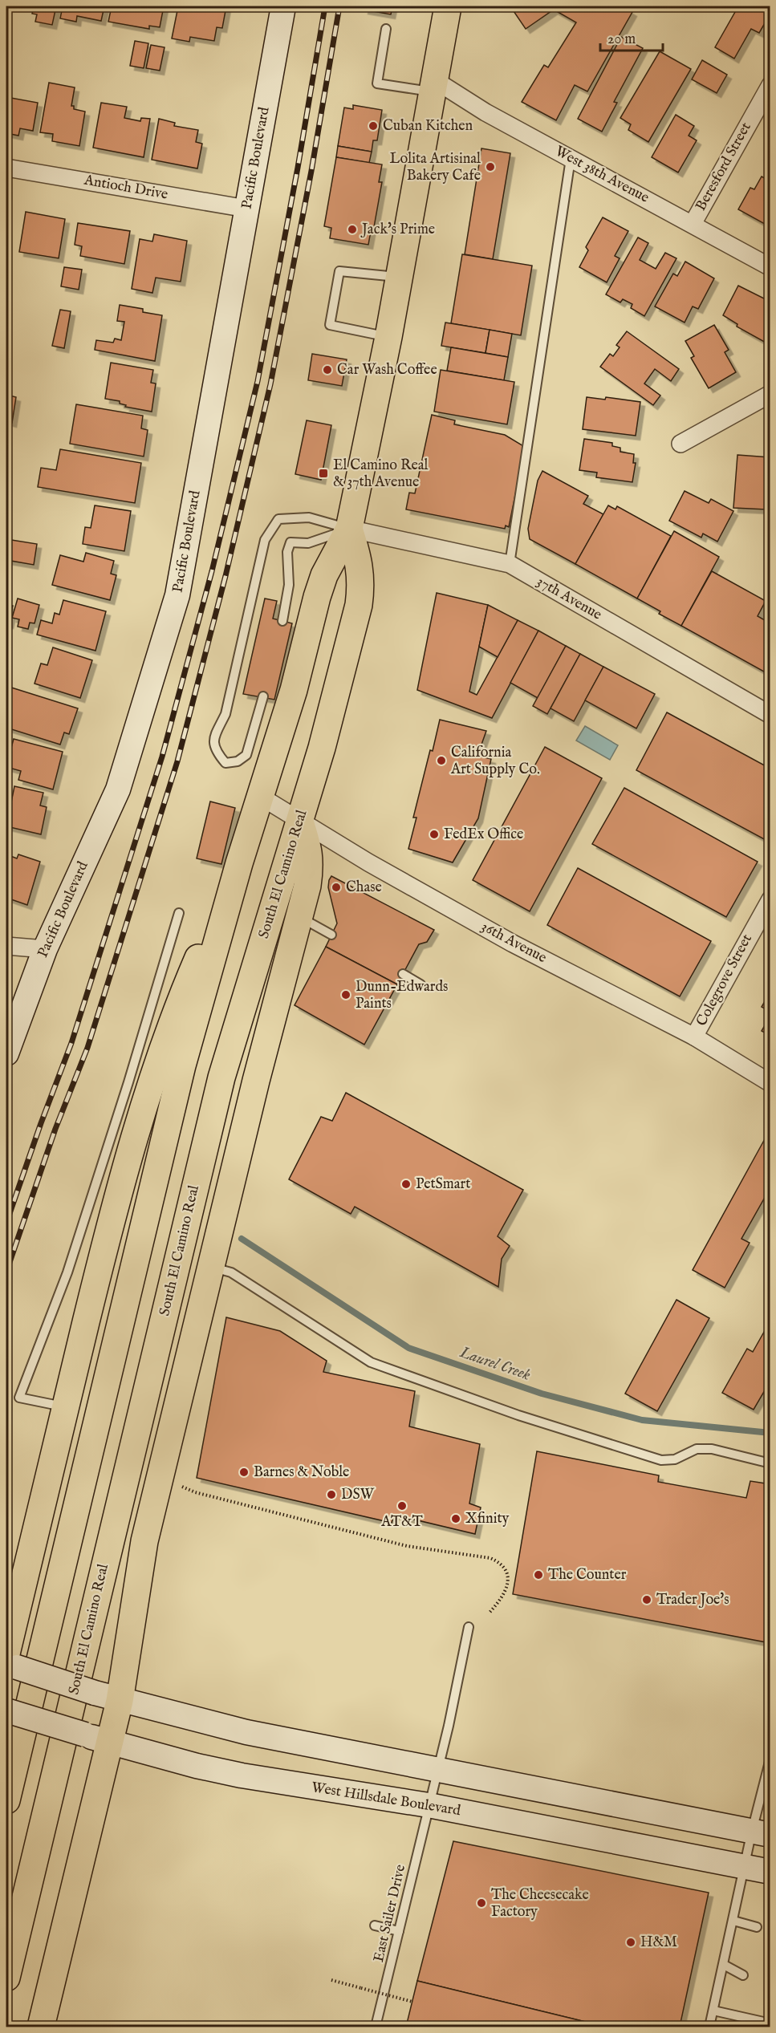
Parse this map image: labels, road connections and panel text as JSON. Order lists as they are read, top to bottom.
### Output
{
  "streets": {
    "main road": ["Pacific Boulevard", "South El Camino Real", "West Hillsdale Boulevard"],
    "street": [
      "Beresford Street",
      "West 38th Avenue",
      "Antioch Drive",
      "37th Avenue",
      "36th Avenue",
      "Colegrove Street"
    ],
    "lane": ["East Sailer Drive"]
  },
  "crossings": [
    ["Pacific Boulevard", "Antioch Drive"],
    ["Beresford Street", "West 38th Avenue"],
    ["West 38th Avenue", "South El Camino Real"],
    ["37th Avenue", "South El Camino Real"],
    ["South El Camino Real", "36th Avenue"],
    ["36th Avenue", "Colegrove Street"],
    ["West Hillsdale Boulevard", "East Sailer Drive"]
  ],
  "water": ["Laurel Creek"],
  "places": {
    "other": [
      "Cuban Kitchen",
      "Lolita Artisinal Bakery Cafe",
      "Jack's Prime",
      "Car Wash Coffee",
      "California Art Supply Co.",
      "FedEx Office",
      "Chase",
      "Dunn-Edwards Paints",
      "PetSmart",
      "Barnes & Noble",
      "DSW",
      "AT&T",
      "Xfinity",
      "The Counter",
      "Trader Joe's",
      "The Cheesecake Factory",
      "H&M"
    ],
    "transit": ["El Camino Real & 37th Avenue"]
  },
  "scale_bar": "20 m"
}
